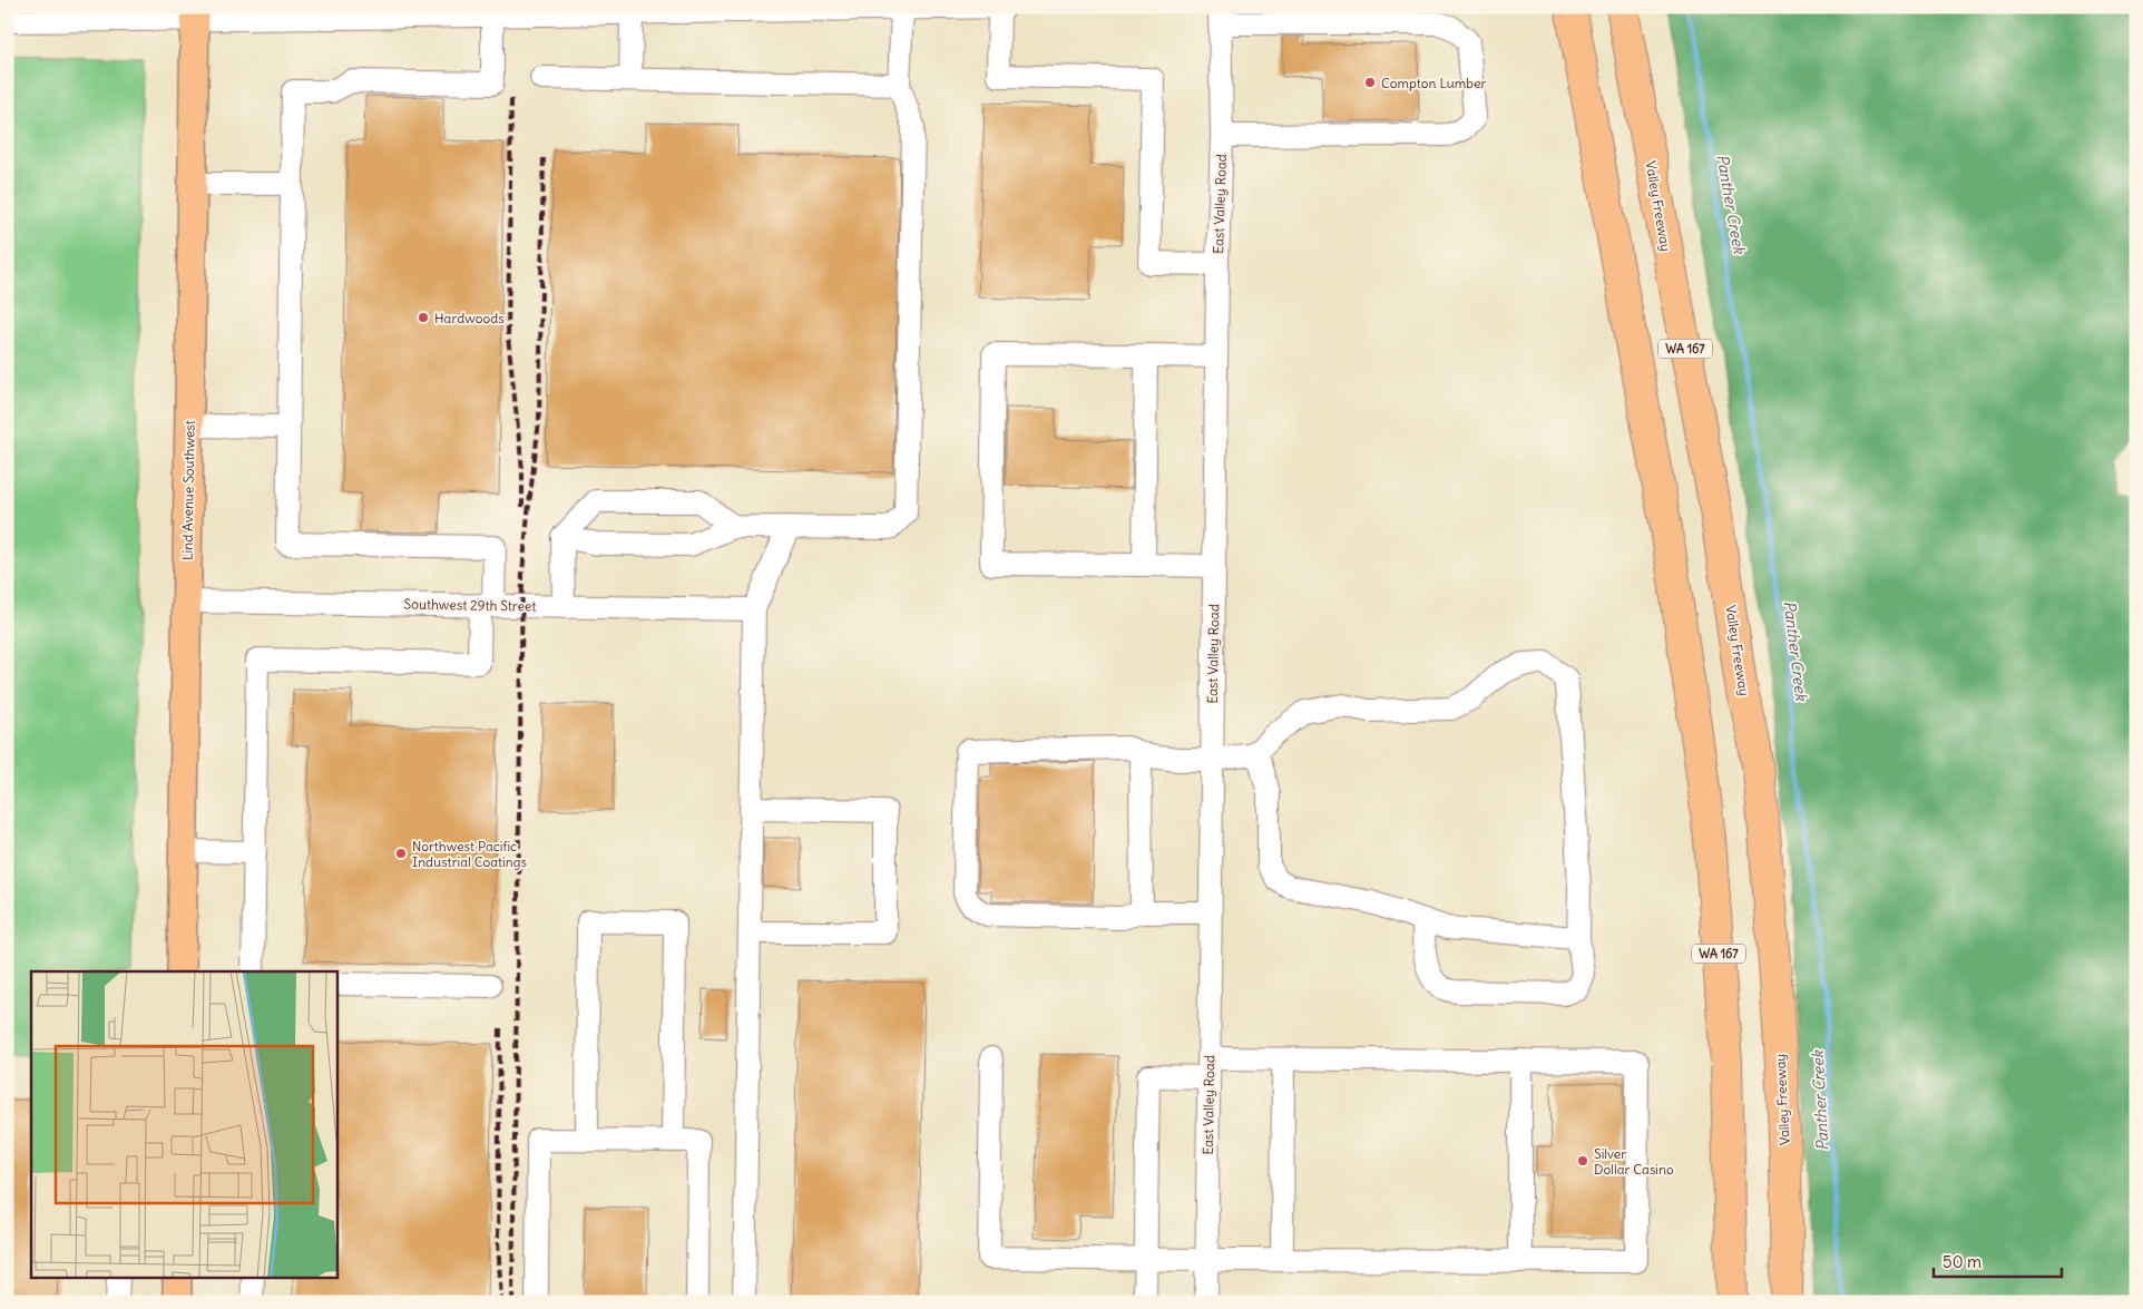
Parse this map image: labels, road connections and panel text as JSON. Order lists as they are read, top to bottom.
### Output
{
  "streets": {
    "highway": ["Valley Freeway", "WA 167"],
    "main road": ["Lind Avenue Southwest"],
    "street": ["East Valley Road", "Southwest 29th Street"]
  },
  "crossings": [
    ["Lind Avenue Southwest", "Southwest 29th Street"]
  ],
  "water": ["Panther Creek"],
  "places": [
    "Compton Lumber",
    "Hardwoods",
    "Northwest Pacific Industrial Coatings",
    "Silver Dollar Casino"
  ],
  "scale_bar": "50 m"
}
